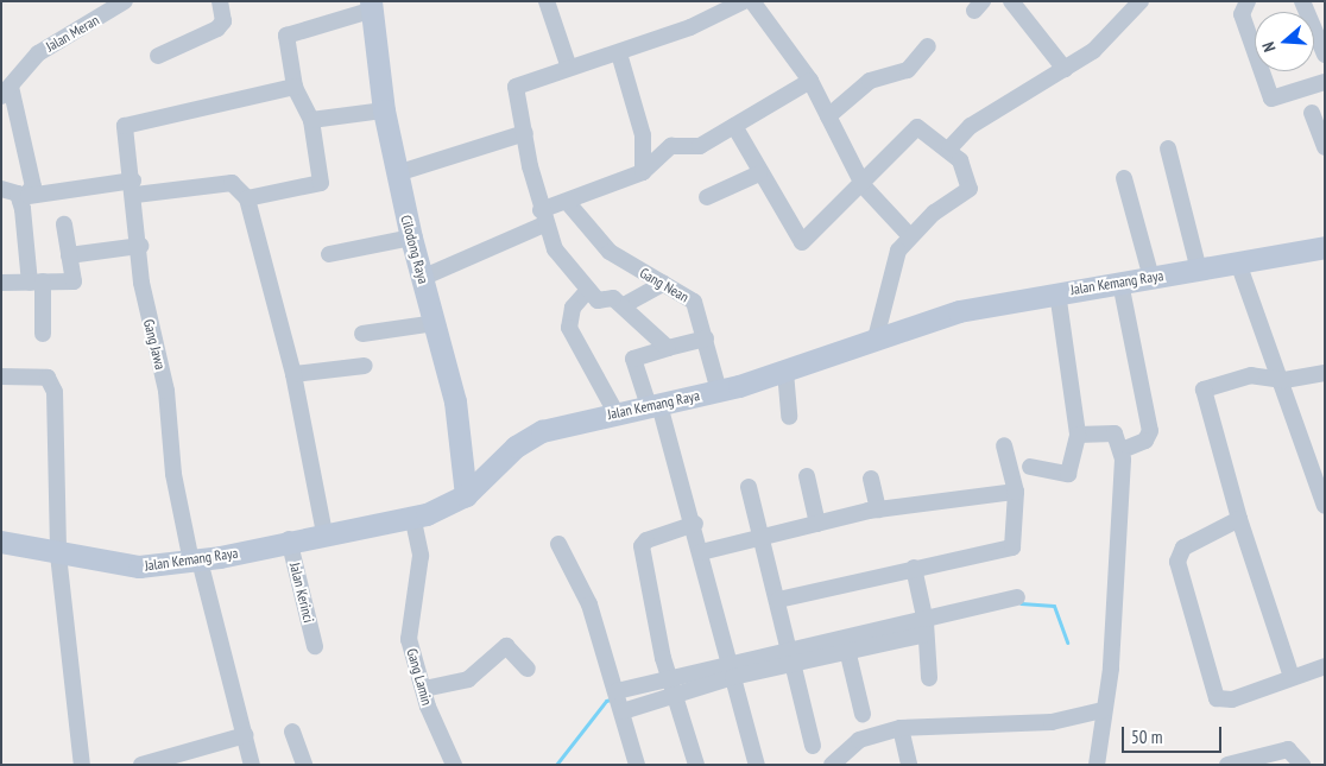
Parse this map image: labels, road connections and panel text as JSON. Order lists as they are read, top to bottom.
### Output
{
  "streets": {
    "street": [
      "Jalan Meran",
      "Cilodong Raya",
      "Jalan Kemang Raya",
      "Gang Nean",
      "Gang Jawa",
      "Jalan Kerinci",
      "Gang Lamin"
    ]
  },
  "crossings": [
    ["Cilodong Raya", "Jalan Kemang Raya"],
    ["Jalan Kemang Raya", "Gang Nean"],
    ["Jalan Kemang Raya", "Gang Jawa"],
    ["Jalan Kemang Raya", "Jalan Kerinci"],
    ["Jalan Kemang Raya", "Gang Lamin"]
  ],
  "scale_bar": "50 m",
  "north": "left"
}
